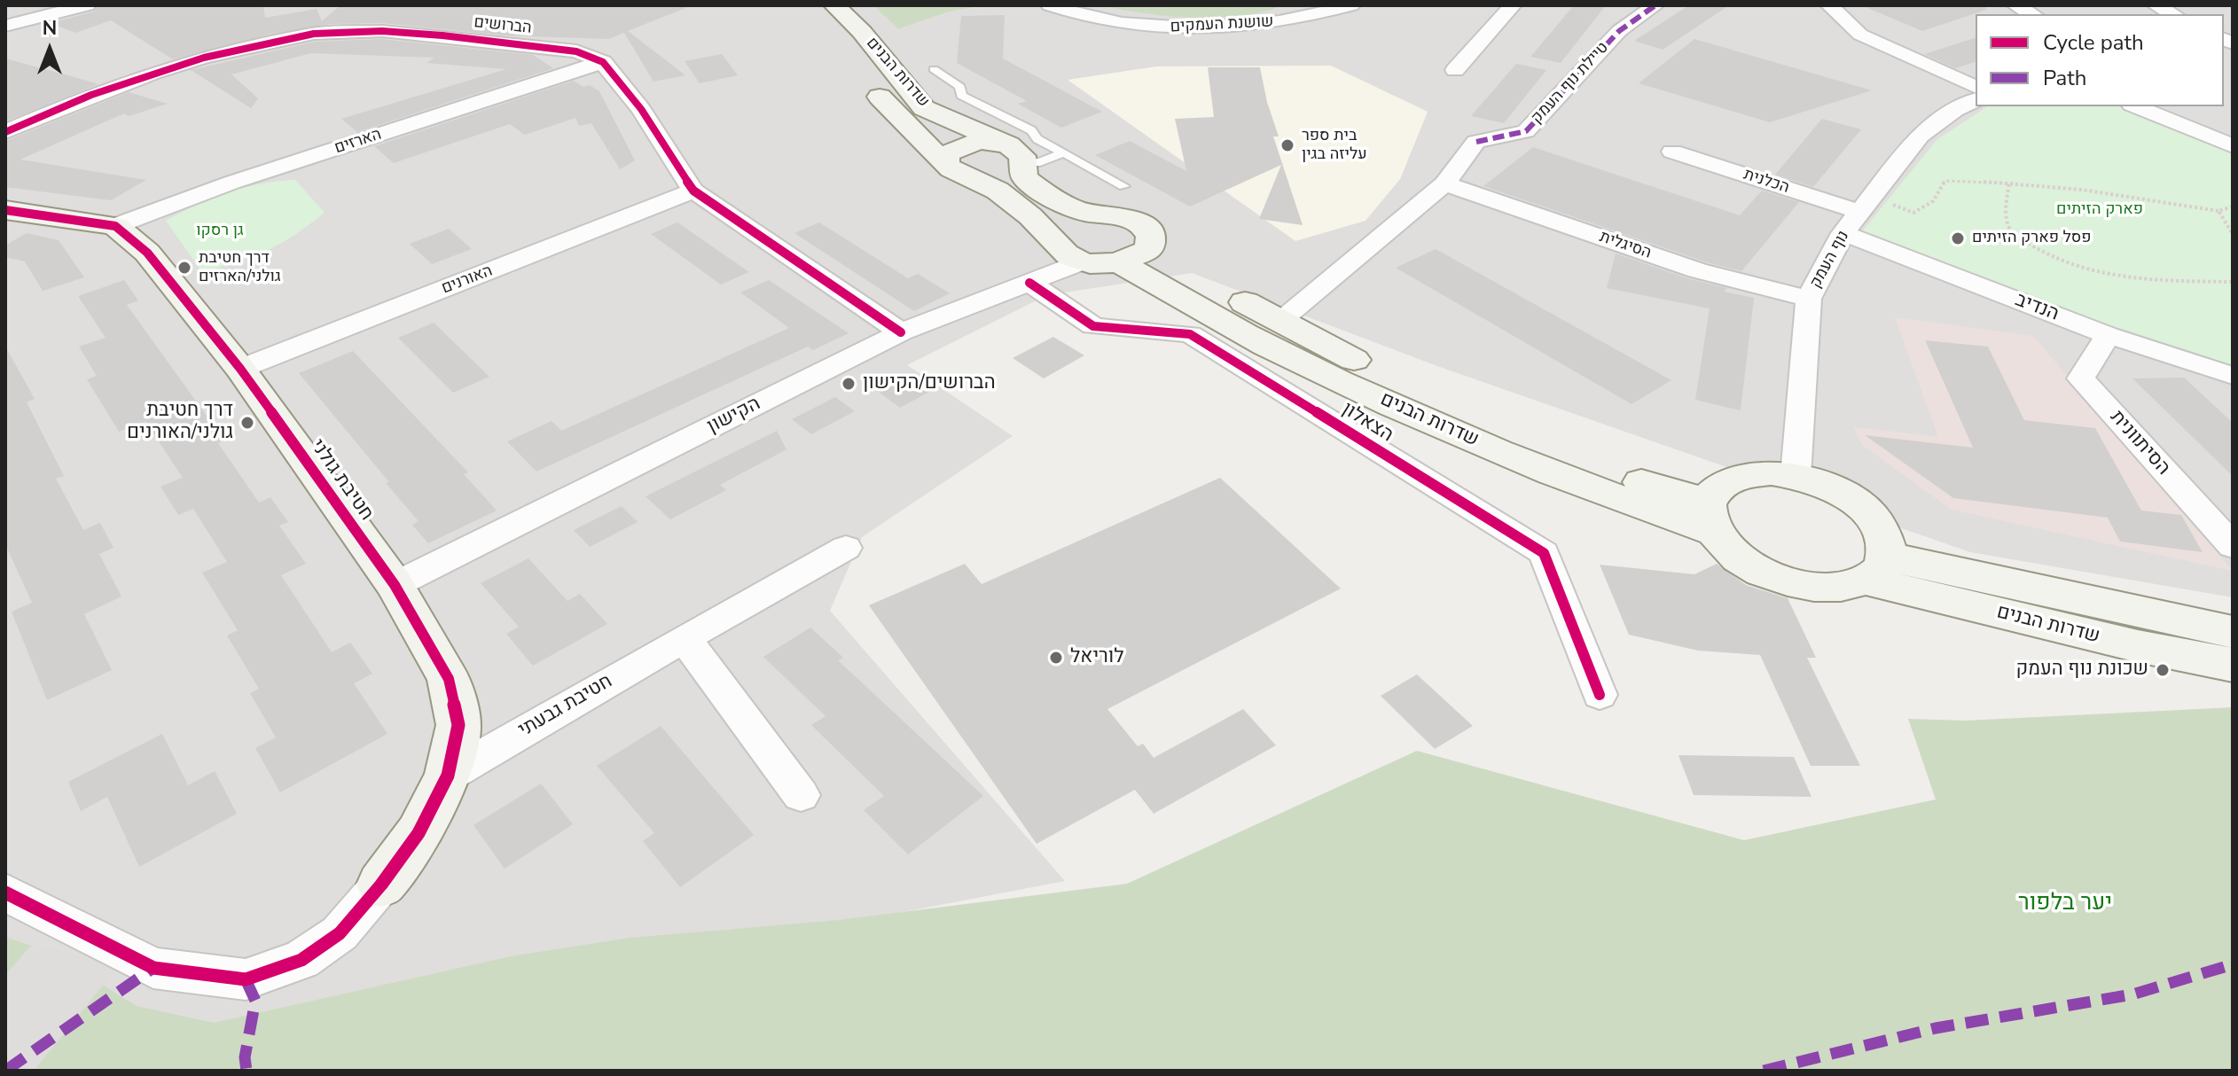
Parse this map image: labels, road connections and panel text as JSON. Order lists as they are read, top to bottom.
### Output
{
  "streets": {
    "main road": ["שדרות הבנים", "חטיבת גולני"],
    "street": [
      "שושנת העמקים",
      "הברושים",
      "טיילת נוף העמק",
      "הארזים",
      "הכלנית",
      "הסיגלית",
      "נוף העמק",
      "האורנים",
      "הנדיב",
      "הקישון",
      "הצאלון",
      "הסיתוונית",
      "חטיבת גבעתי"
    ]
  },
  "crossings": [
    ["הברושים", "הארזים"],
    ["שדרות הבנים", "נוף העמק"],
    ["שדרות הבנים", "הקישון"],
    ["טיילת נוף העמק", "הסיגלית"],
    ["הארזים", "חטיבת גולני"],
    ["הכלנית", "נוף העמק"],
    ["הסיגלית", "נוף העמק"],
    ["נוף העמק", "הנדיב"],
    ["האורנים", "חטיבת גולני"],
    ["הנדיב", "הסיתוונית"],
    ["הקישון", "הצאלון"],
    ["הקישון", "חטיבת גולני"],
    ["חטיבת גולני", "חטיבת גבעתי"]
  ],
  "parks": ["פארק הזיתים", "גן רסקו", "יער בלפור"],
  "places": [
    "בית ספר עליזה בגין",
    "פסל פארק הזיתים",
    "דרך חטיבת גולני/הארזים",
    "הברושים/הקישון",
    "דרך חטיבת גולני/האורנים",
    "לוריאל",
    "שכונת נוף העמק"
  ],
  "legend": ["Cycle path", "Path"],
  "north": "top"
}
